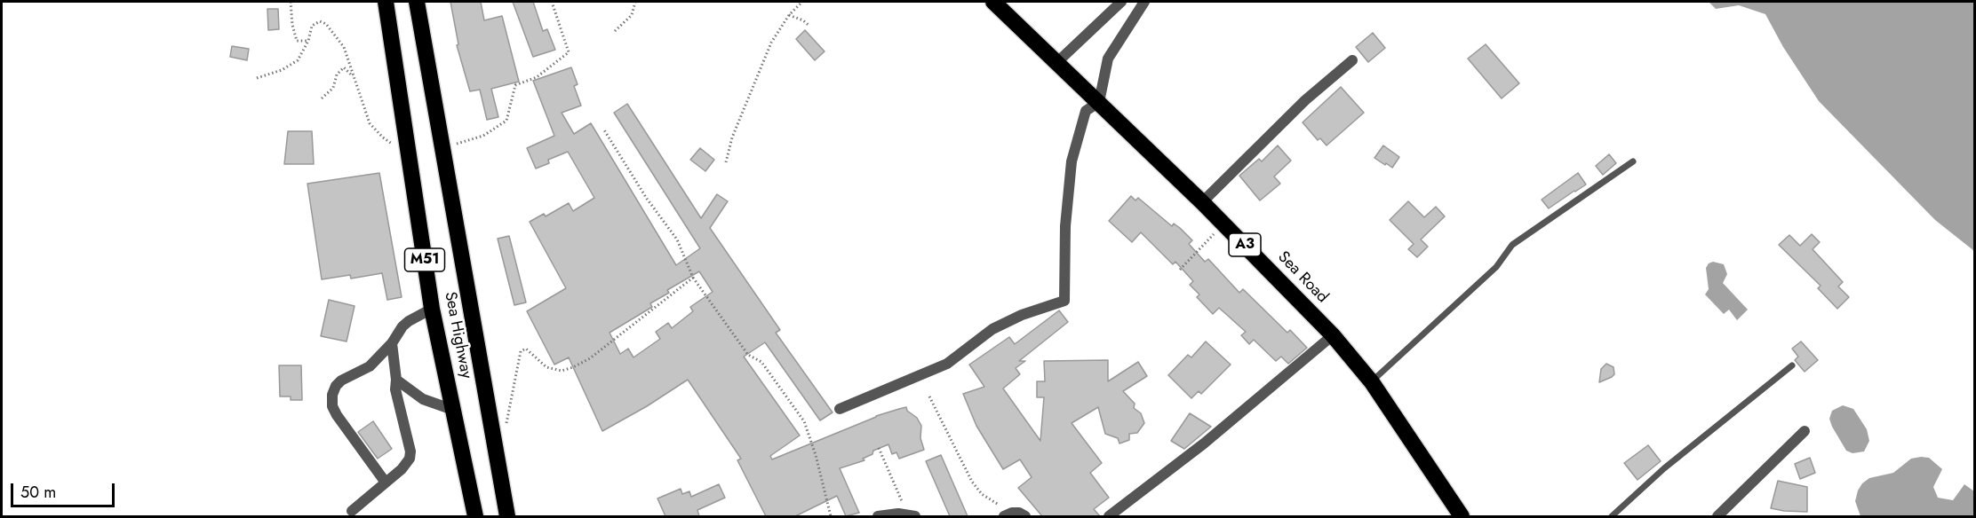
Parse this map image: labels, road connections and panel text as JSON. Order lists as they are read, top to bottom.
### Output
{
  "streets": {
    "highway": [
      "A3",
      "M51",
      "Sea Road",
      "Sea Highway"
    ]
  },
  "scale_bar": "50 m"
}
